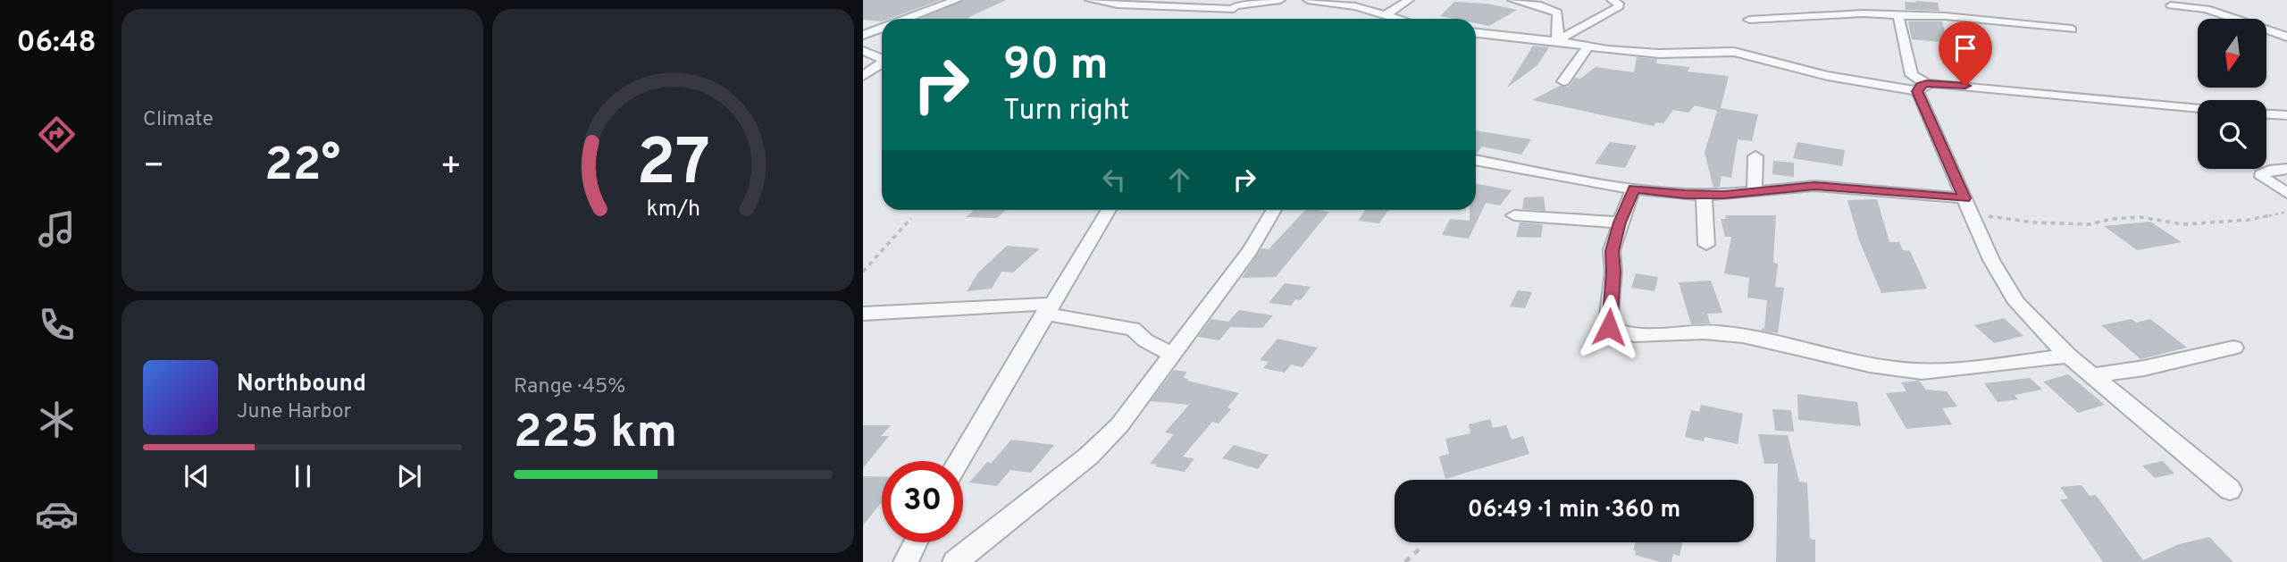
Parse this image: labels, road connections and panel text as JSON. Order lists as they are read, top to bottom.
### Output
{
  "north": "bottom",
  "page": {
    "tabs": "06:48",
    "tile": [
      "Climate",
      ["Range · 45%", "225 km"]
    ],
    "turn": ["90 m", "Turn right"],
    "heat": ["−", "22°", "+"],
    "song": ["Northbound", "June Harbor"],
    "limit": "30",
    "trip": "06:49 · 1 min · 360 m",
    "gauge": ["27", "km/h"]
  }
}
